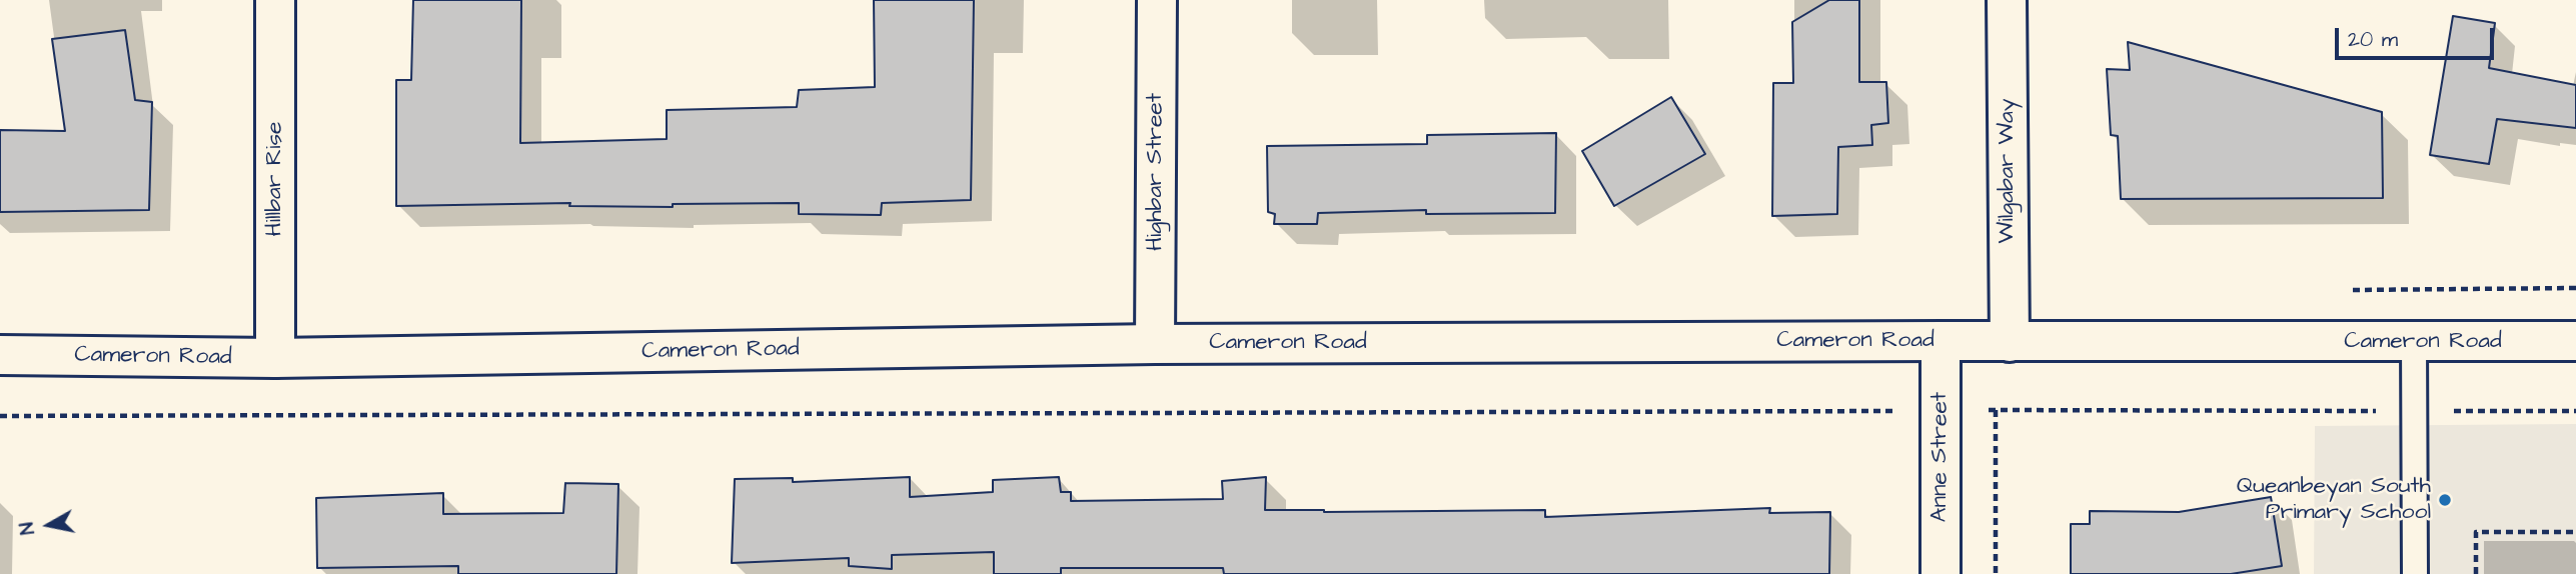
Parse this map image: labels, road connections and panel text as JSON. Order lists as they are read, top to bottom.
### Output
{
  "streets": {
    "street": [
      "Wilgabar Way",
      "Highbar Street",
      "Hillbar Rise",
      "Cameron Road",
      "Anne Street"
    ]
  },
  "crossings": [
    ["Wilgabar Way", "Cameron Road"],
    ["Highbar Street", "Cameron Road"],
    ["Hillbar Rise", "Cameron Road"],
    ["Cameron Road", "Anne Street"]
  ],
  "places": ["Queanbeyan South Primary School"],
  "scale_bar": "20 m",
  "north": "left"
}
